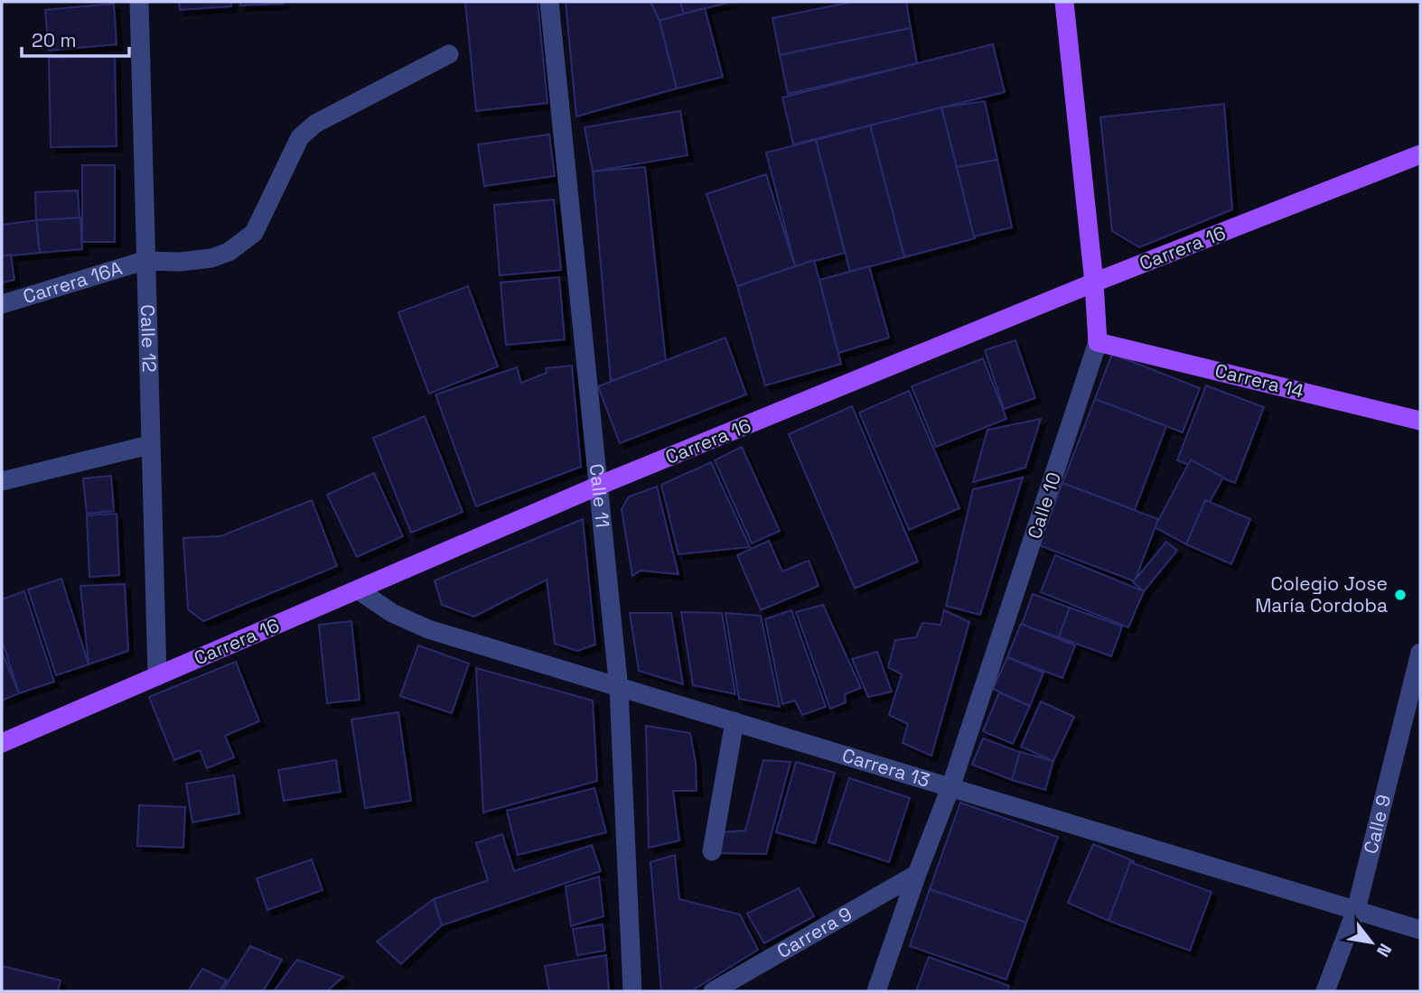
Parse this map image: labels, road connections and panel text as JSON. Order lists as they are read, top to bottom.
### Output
{
  "streets": {
    "main road": ["Carrera 16", "Carrera 14", "Calle 10"],
    "street": [
      "Carrera 16A",
      "Calle 12",
      "Calle 11",
      "Carrera 13",
      "Calle 9",
      "Carrera 9"
    ]
  },
  "crossings": [
    ["Carrera 16", "Calle 12"],
    ["Carrera 16", "Calle 11"],
    ["Carrera 16", "Calle 10"],
    ["Carrera 16", "Carrera 13"],
    ["Carrera 16A", "Calle 12"],
    ["Carrera 14", "Calle 10"],
    ["Calle 11", "Carrera 13"],
    ["Calle 10", "Carrera 13"],
    ["Calle 10", "Carrera 9"],
    ["Carrera 13", "Calle 9"]
  ],
  "places": ["Colegio Jose María Cordoba"],
  "scale_bar": "20 m",
  "north": "bottom right"
}
